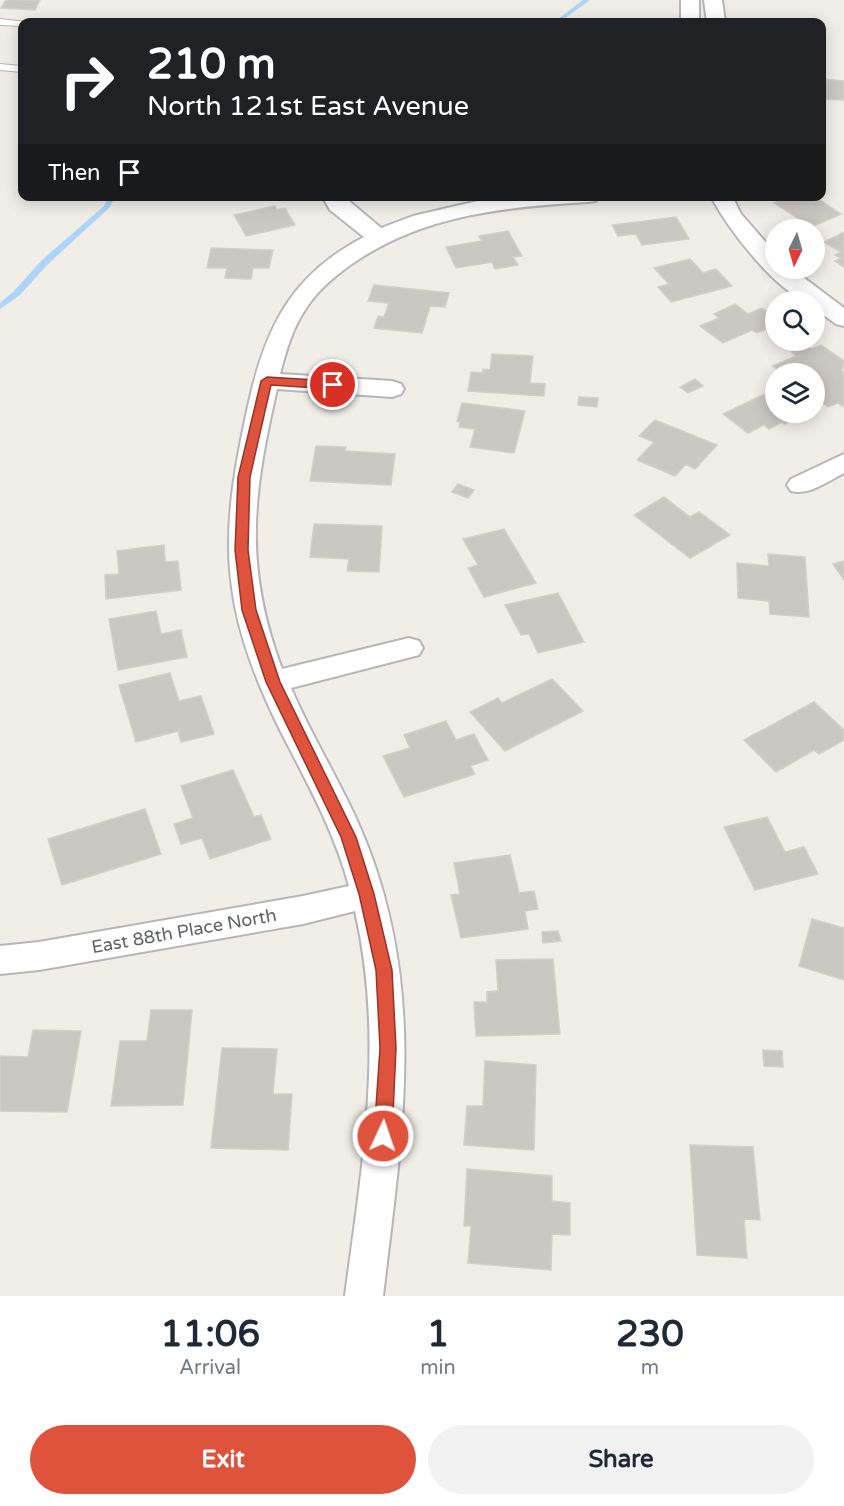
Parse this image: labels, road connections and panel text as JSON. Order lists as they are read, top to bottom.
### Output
{
  "streets": {
    "street": ["East 88th Place North"]
  },
  "north": "bottom",
  "page": {
    "turn": ["210 m", "North 121st East Avenue"],
    "then": "Then",
    "eta": [
      "11:06",
      "Arrival",
      "1",
      "min",
      "230",
      "m"
    ],
    "buttons": ["Exit", "Share"]
  }
}
